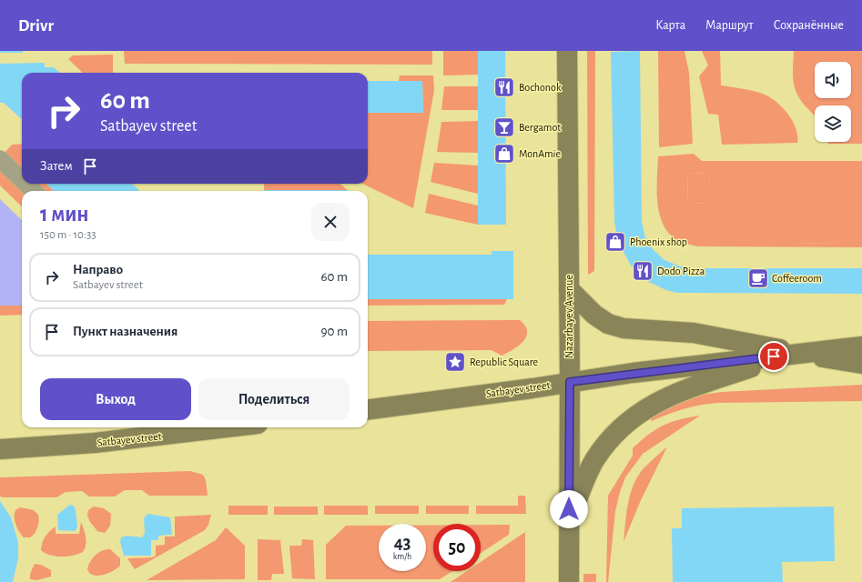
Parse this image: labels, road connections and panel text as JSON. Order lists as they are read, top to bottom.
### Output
{
  "streets": {
    "main road": ["Nazarbayev Avenue", "Satbayev street"]
  },
  "crossings": [
    ["Nazarbayev Avenue", "Satbayev street"]
  ],
  "places": {
    "restaurant": ["Bochonok", "Dodo Pizza"],
    "bar": ["Bergamot"],
    "shop": ["MonAmie", "Phoenix shop"],
    "cafe": ["Coffeeroom"],
    "place": ["Republic Square"]
  },
  "page": {
    "header": "Drivr",
    "nav": ["Карта", "Маршрут", "Сохранённые"],
    "turn": ["60 m", "Satbayev street"],
    "then": "Затем",
    "heading": ["1 мин", "150 m · 10:33"],
    "list": [
      {
        "name": "Направо",
        "note": "Satbayev street",
        "value": "60 m"
      },
      {
        "name": "Пункт назначения",
        "value": "90 m"
      }
    ],
    "buttons": ["Выход", "Поделиться"],
    "speed": "43 km/h",
    "limit": "50"
  }
}
